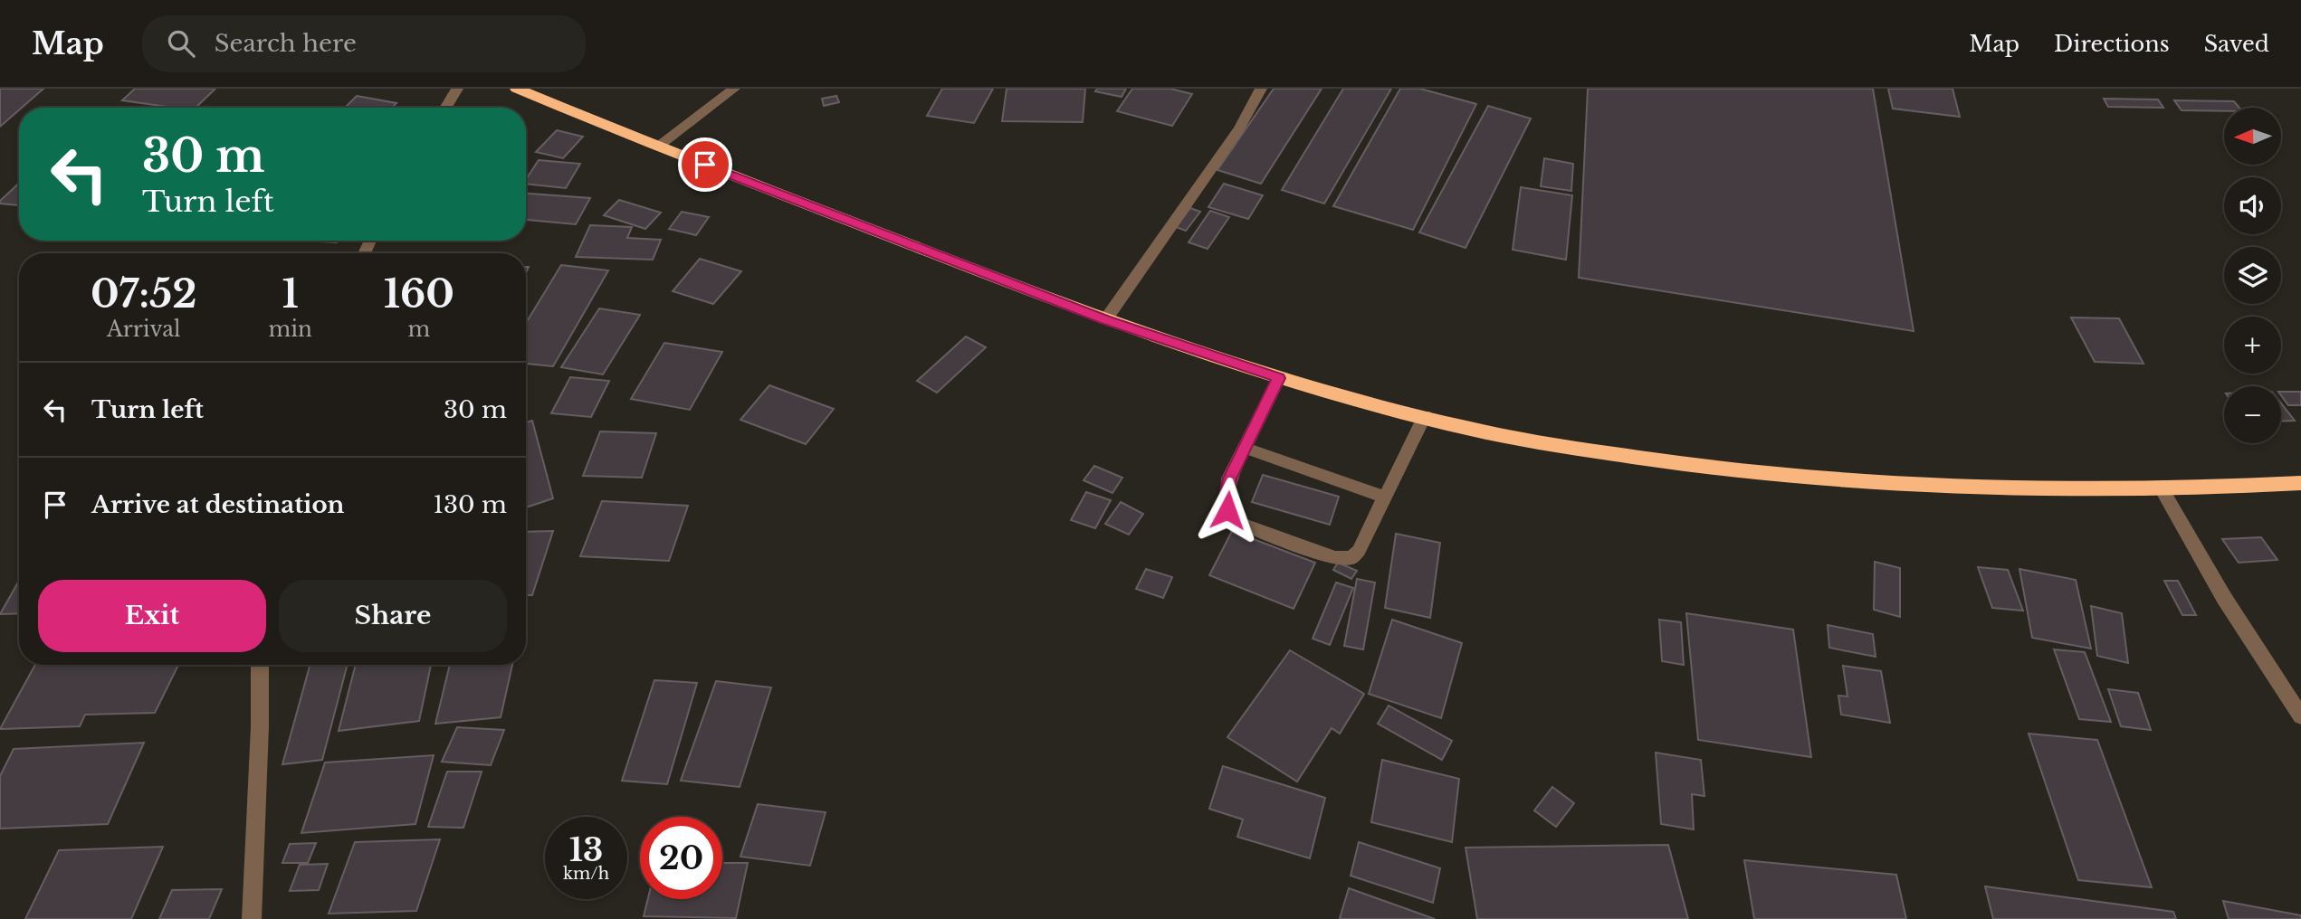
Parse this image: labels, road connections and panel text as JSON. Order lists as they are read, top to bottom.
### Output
{
  "north": "left",
  "page": {
    "header": "Map",
    "search": "Search here",
    "nav": ["Map", "Directions", "Saved"],
    "map_buttons": ["+", "−"],
    "turn": ["30 m", "Turn left"],
    "eta": [
      "07:52",
      "Arrival",
      "1",
      "min",
      "160",
      "m"
    ],
    "list": [
      {
        "name": "Turn left",
        "value": "30 m"
      },
      {
        "name": "Arrive at destination",
        "value": "130 m"
      }
    ],
    "buttons": ["Exit", "Share"],
    "speed": "13 km/h",
    "limit": "20"
  }
}
